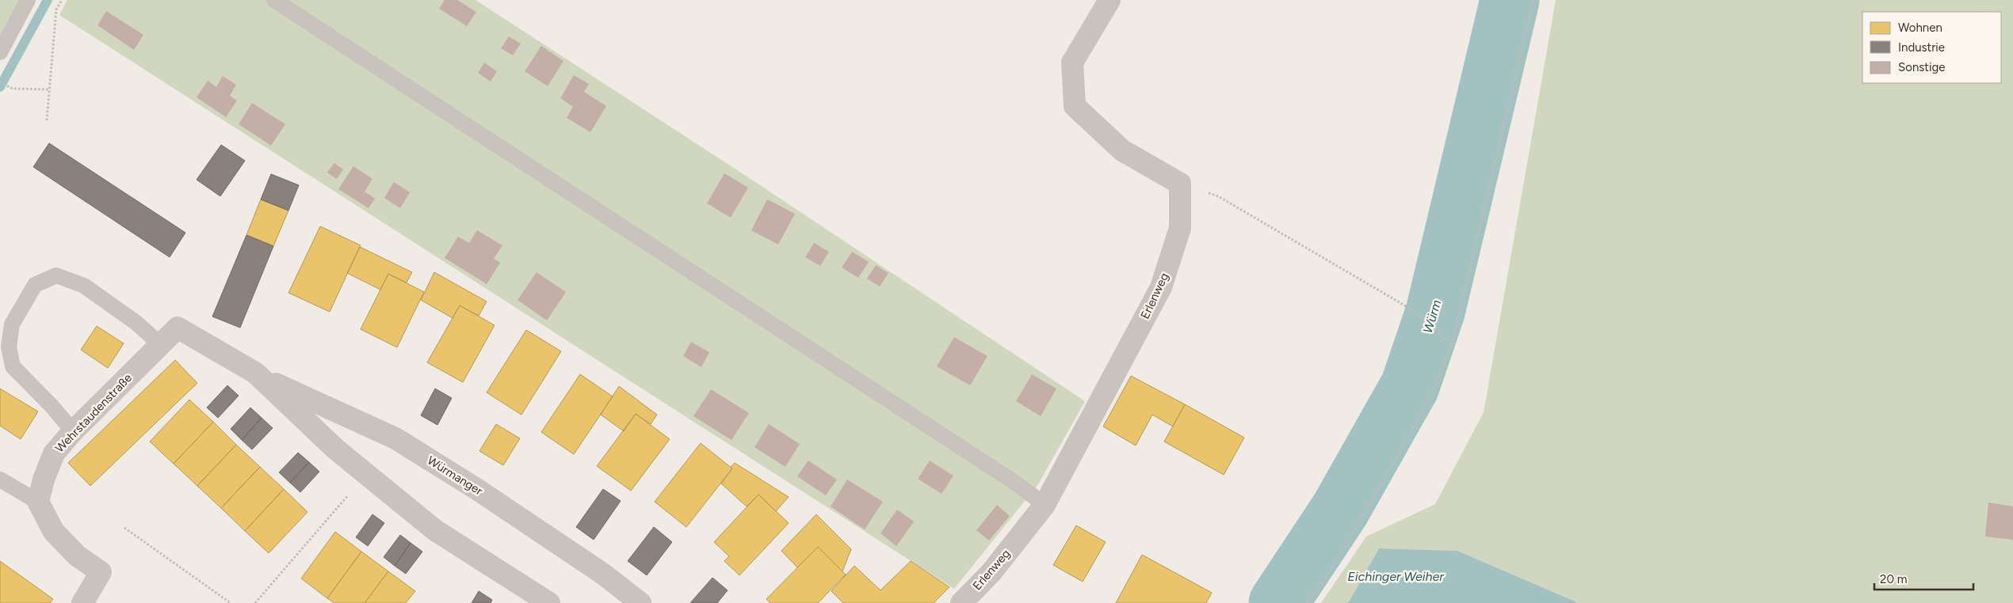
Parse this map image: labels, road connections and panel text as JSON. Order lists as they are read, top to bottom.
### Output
{
  "streets": {
    "street": ["Erlenweg", "Wehrstaudenstraße", "Würmanger"]
  },
  "crossings": [
    ["Wehrstaudenstraße", "Würmanger"]
  ],
  "water": ["Würm", "Eichinger Weiher"],
  "legend": ["Wohnen", "Industrie", "Sonstige"],
  "scale_bar": "20 m"
}
